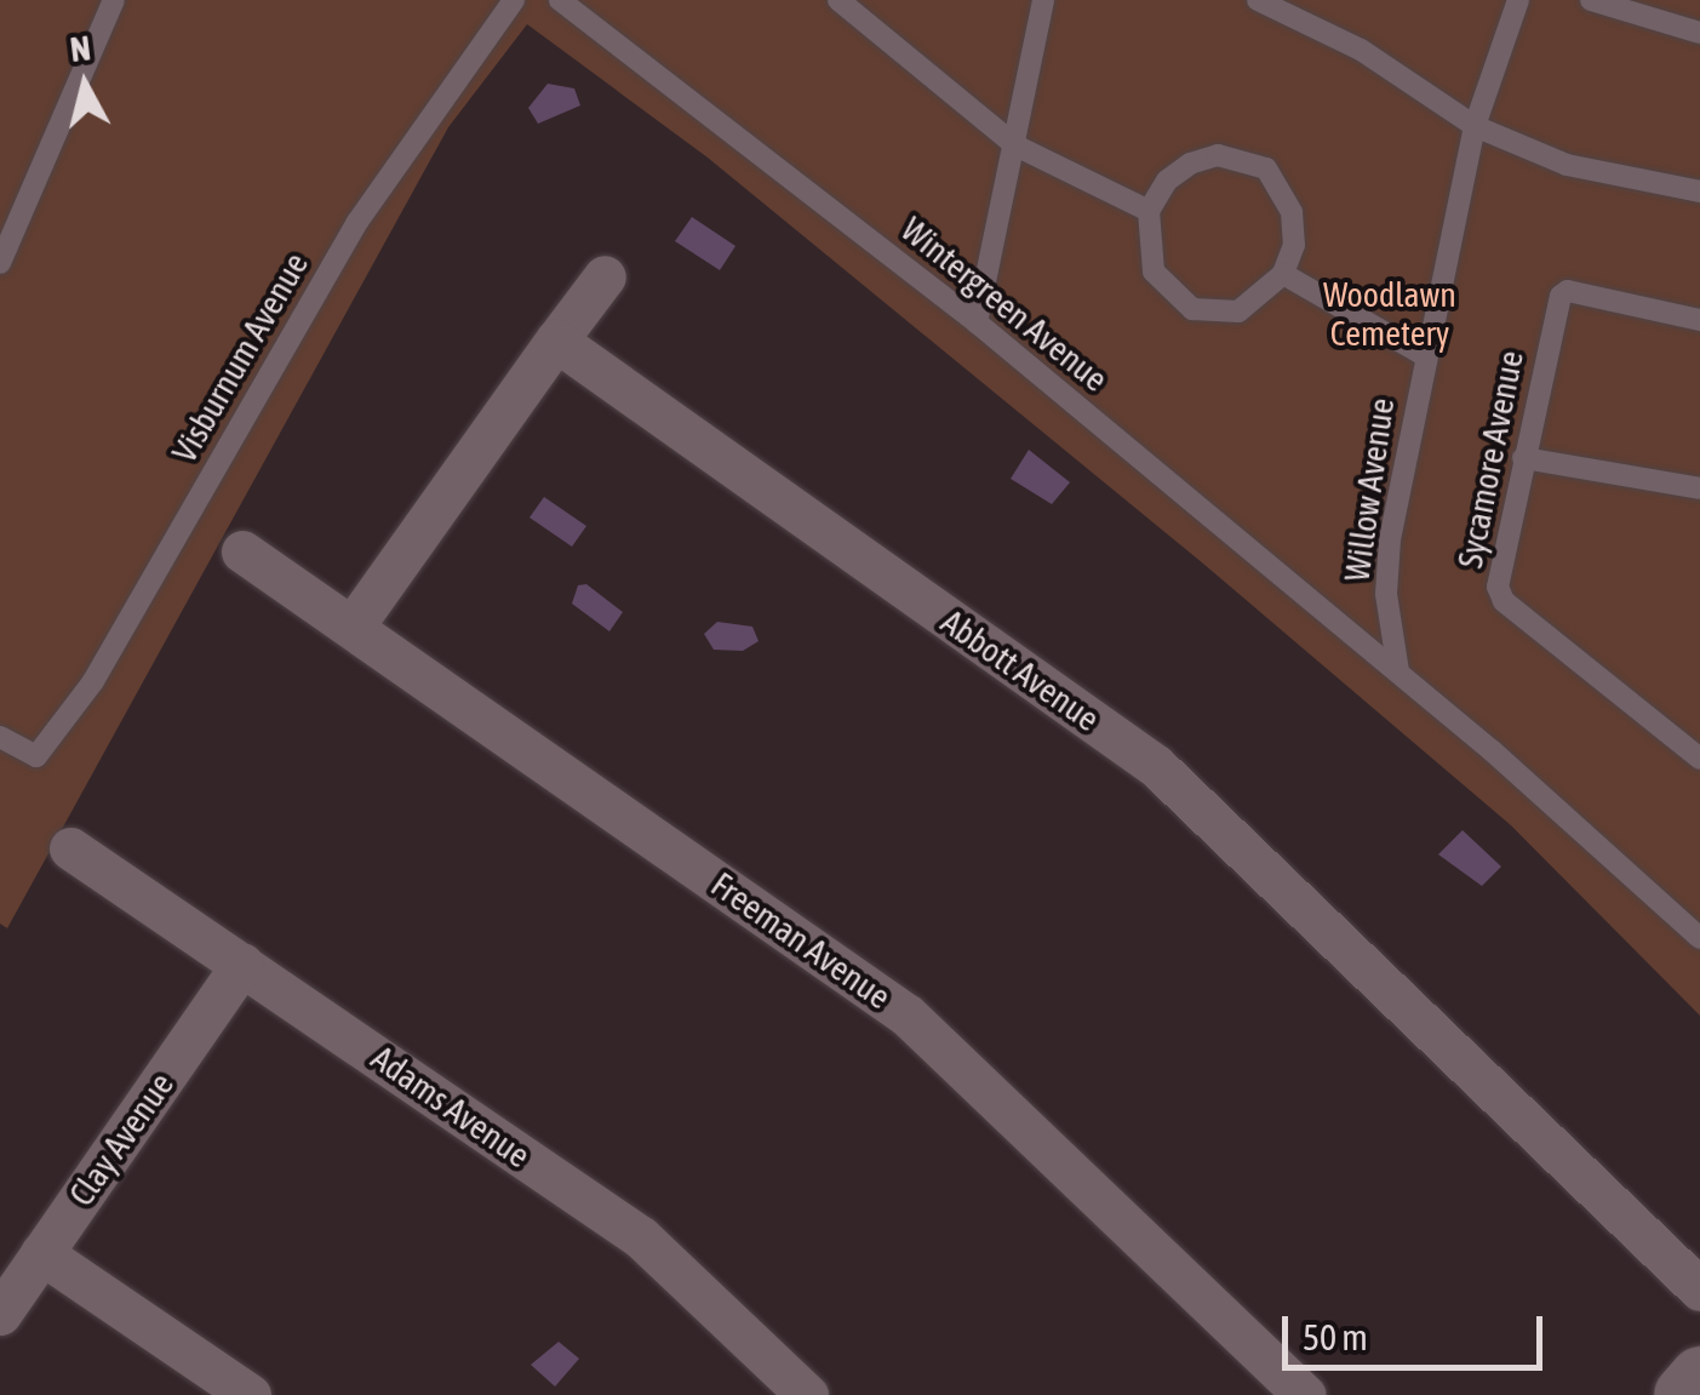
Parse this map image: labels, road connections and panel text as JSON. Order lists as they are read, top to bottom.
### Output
{
  "streets": {
    "street": [
      "Abbott Avenue",
      "Freeman Avenue",
      "Adams Avenue",
      "Clay Avenue"
    ],
    "lane": [
      "Wintergreen Avenue",
      "Visburnum Avenue",
      "Sycamore Avenue",
      "Willow Avenue"
    ]
  },
  "crossings": [
    ["Wintergreen Avenue", "Willow Avenue"],
    ["Adams Avenue", "Clay Avenue"]
  ],
  "parks": ["Woodlawn Cemetery"],
  "scale_bar": "50 m",
  "north": "top"
}
